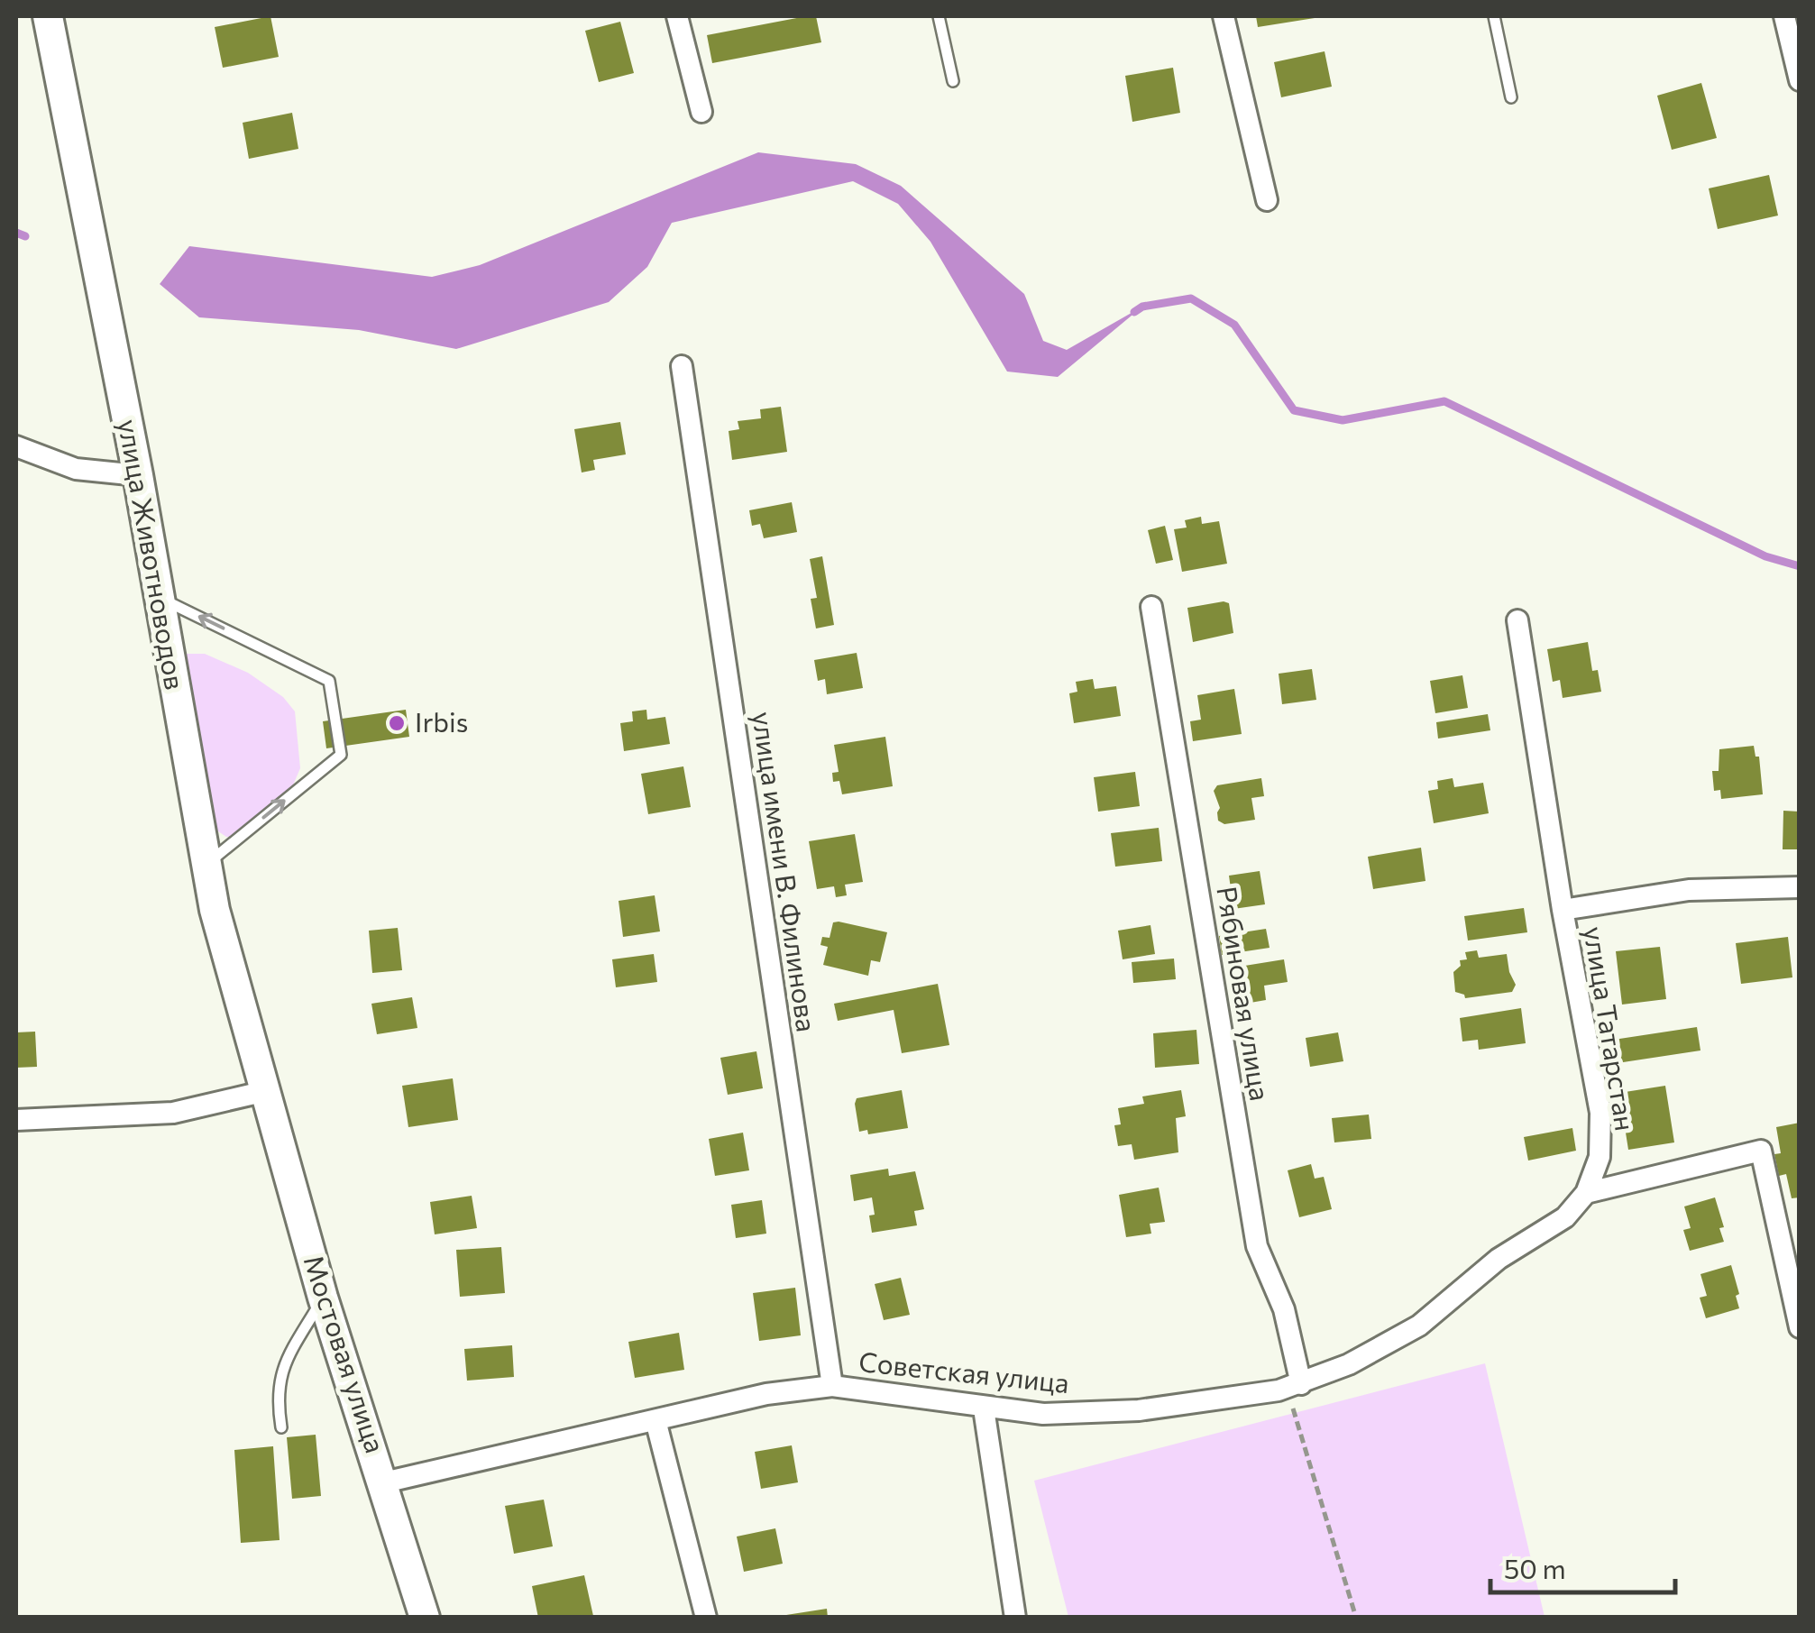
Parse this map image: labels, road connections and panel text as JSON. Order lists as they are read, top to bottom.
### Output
{
  "streets": {
    "main road": ["улица Животноводов", "Мостовая улица"],
    "street": [
      "улица имени В. Филинова",
      "Рябиновая улица",
      "улица Татарстан",
      "Советская улица"
    ]
  },
  "crossings": [
    ["улица Животноводов", "Мостовая улица"],
    ["улица имени В. Филинова", "Советская улица"],
    ["Рябиновая улица", "Советская улица"],
    ["улица Татарстан", "Советская улица"],
    ["Мостовая улица", "Советская улица"]
  ],
  "places": ["Irbis"],
  "scale_bar": "50 m"
}
